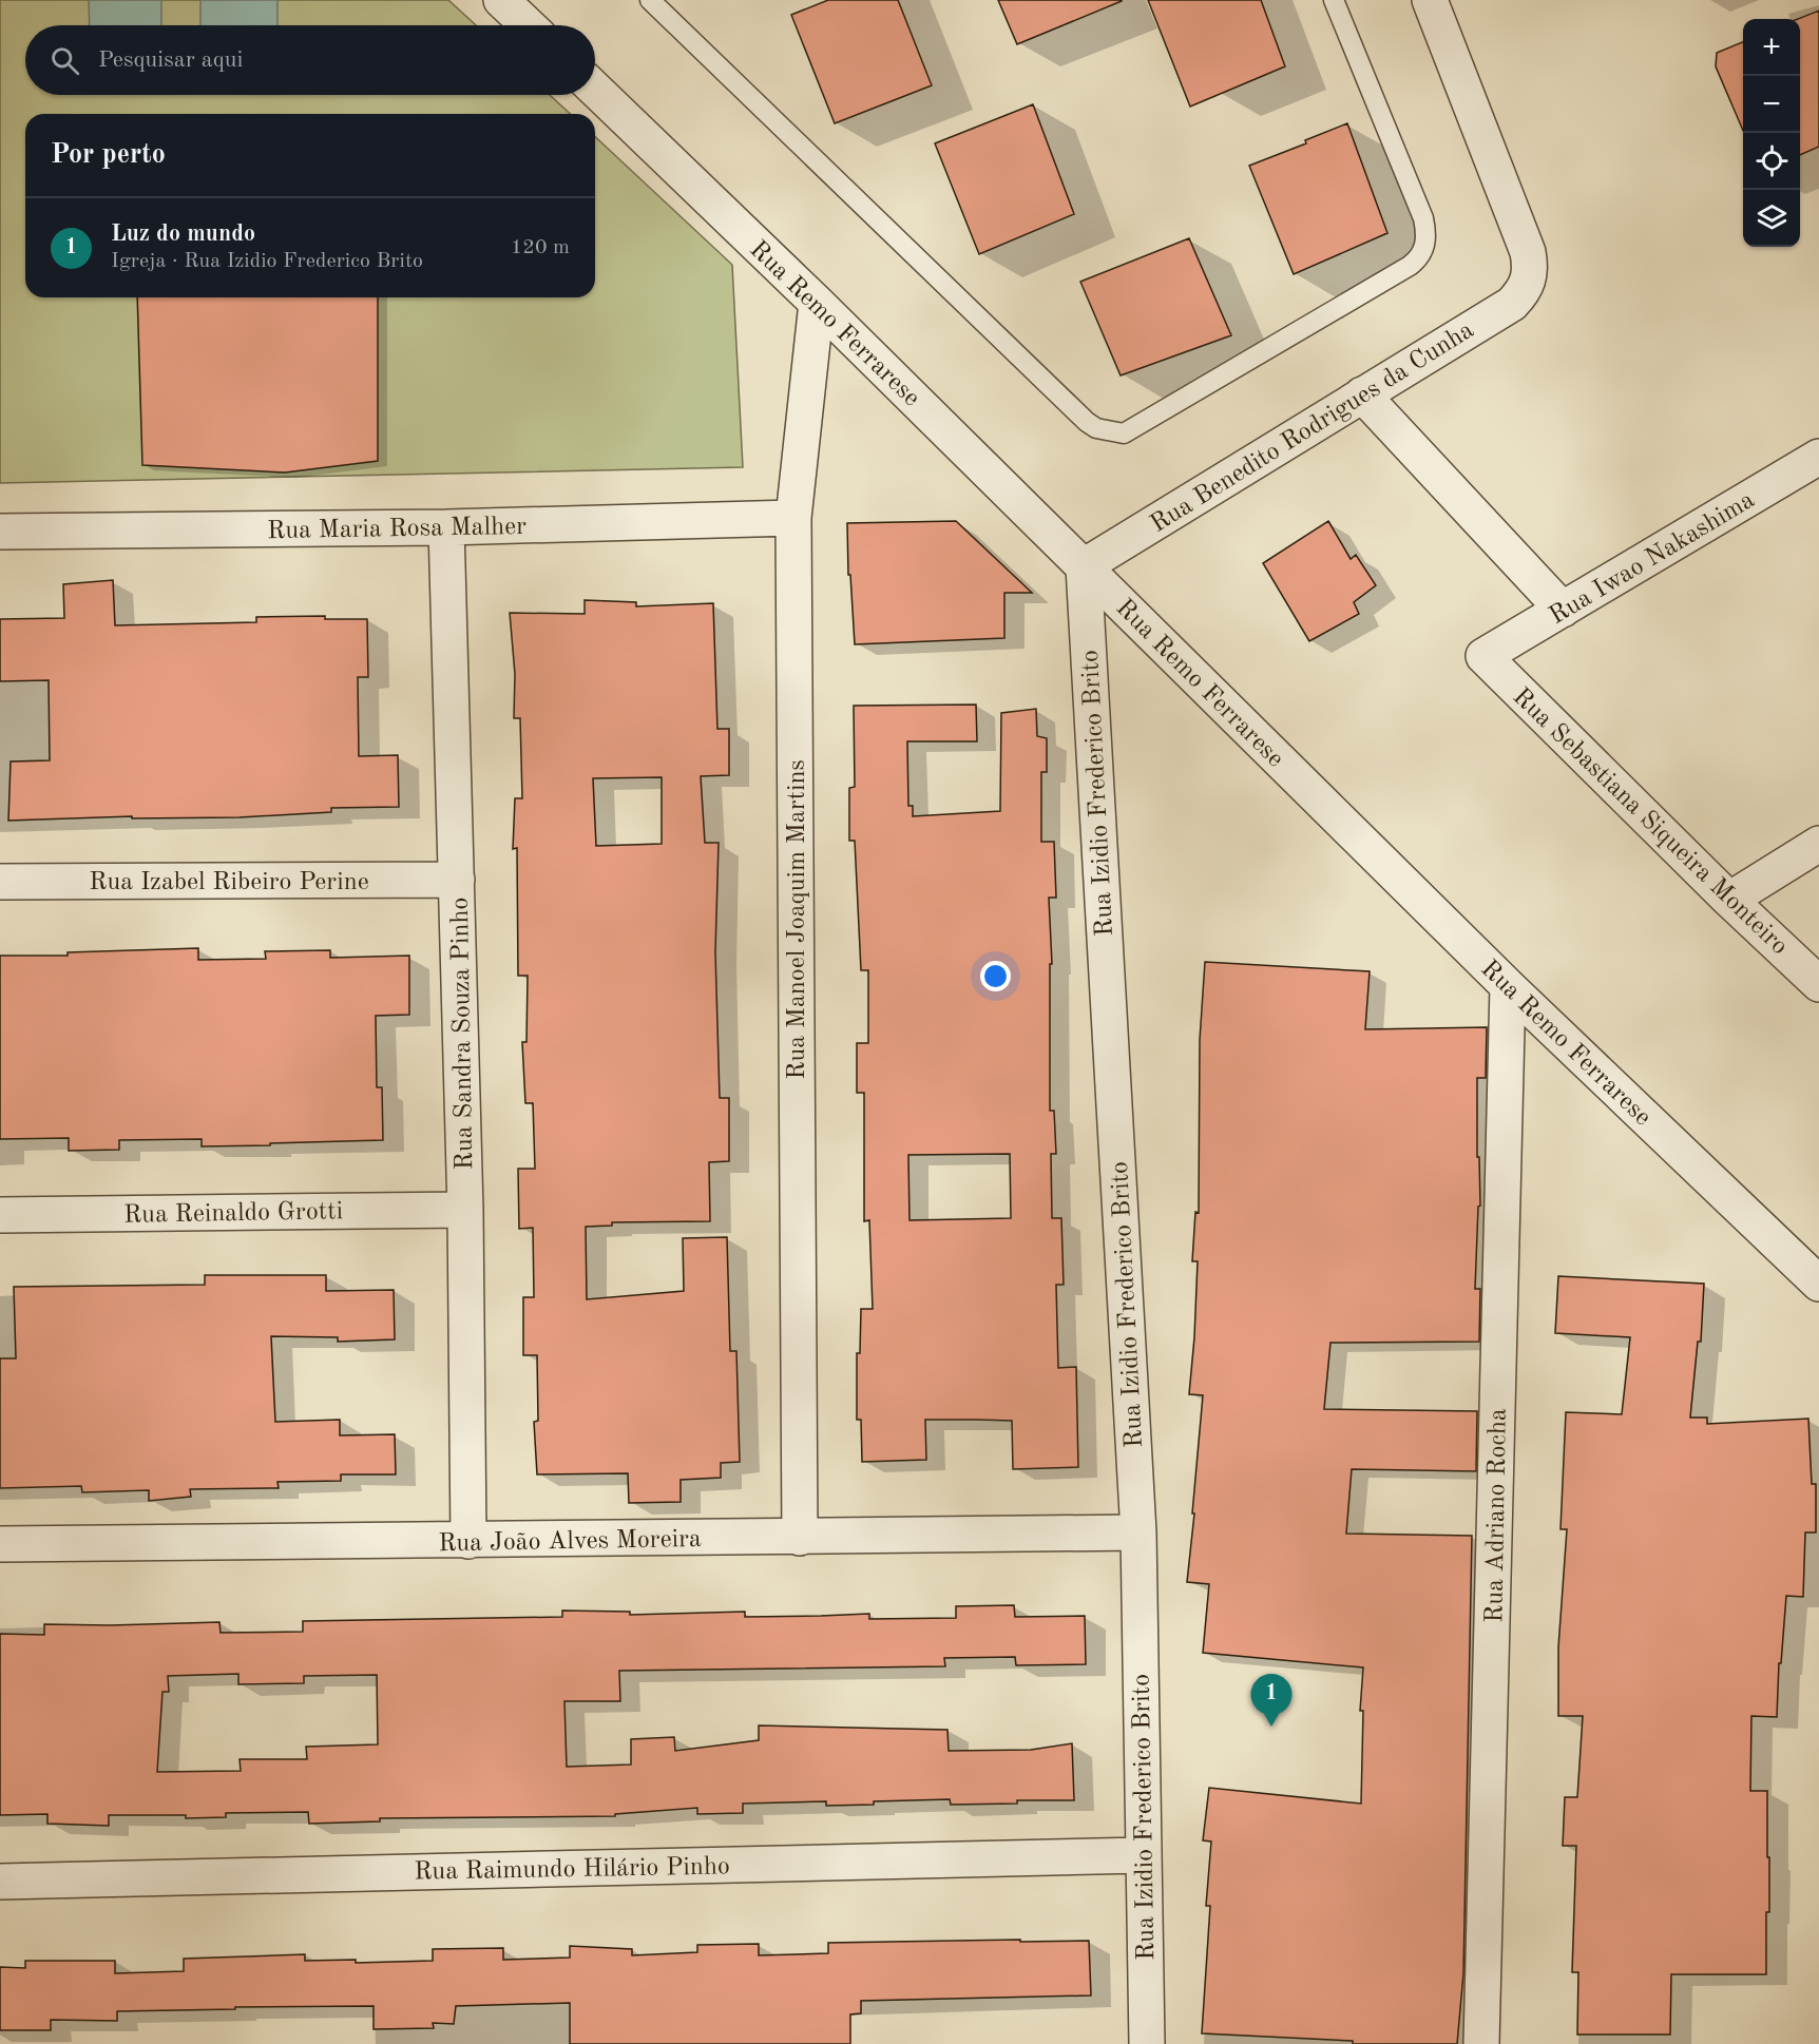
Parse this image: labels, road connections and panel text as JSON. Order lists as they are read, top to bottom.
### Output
{
  "streets": {
    "street": [
      "Rua Remo Ferrarese",
      "Rua Benedito Rodrigues da Cunha",
      "Rua Maria Rosa Malher",
      "Rua Iwao Nakashima",
      "Rua Izidio Frederico Brito",
      "Rua Sebastiana Siqueira Monteiro",
      "Rua Izabel Ribeiro Perine",
      "Rua Manoel Joaquim Martins",
      "Rua Sandra Souza Pinho",
      "Rua Reinaldo Grotti",
      "Rua Adriano Rocha",
      "Rua João Alves Moreira",
      "Rua Raimundo Hilário Pinho"
    ]
  },
  "crossings": [
    ["Rua Remo Ferrarese", "Rua Benedito Rodrigues da Cunha"],
    ["Rua Remo Ferrarese", "Rua Izidio Frederico Brito"],
    ["Rua Remo Ferrarese", "Rua Manoel Joaquim Martins"],
    ["Rua Remo Ferrarese", "Rua Adriano Rocha"],
    ["Rua Benedito Rodrigues da Cunha", "Rua Izidio Frederico Brito"],
    ["Rua Maria Rosa Malher", "Rua Manoel Joaquim Martins"],
    ["Rua Maria Rosa Malher", "Rua Sandra Souza Pinho"],
    ["Rua Iwao Nakashima", "Rua Sebastiana Siqueira Monteiro"],
    ["Rua Izidio Frederico Brito", "Rua João Alves Moreira"],
    ["Rua Izidio Frederico Brito", "Rua Raimundo Hilário Pinho"],
    ["Rua Izabel Ribeiro Perine", "Rua Sandra Souza Pinho"],
    ["Rua Manoel Joaquim Martins", "Rua João Alves Moreira"],
    ["Rua Sandra Souza Pinho", "Rua Reinaldo Grotti"],
    ["Rua Sandra Souza Pinho", "Rua João Alves Moreira"]
  ],
  "page": {
    "map_buttons": ["+", "−"],
    "search": "Pesquisar aqui",
    "heading": "Por perto",
    "list": [
      {
        "mark": "1",
        "name": "Luz do mundo",
        "note": "Igreja · Rua Izidio Frederico Brito",
        "value": "120 m"
      }
    ],
    "pins": "1"
  }
}
